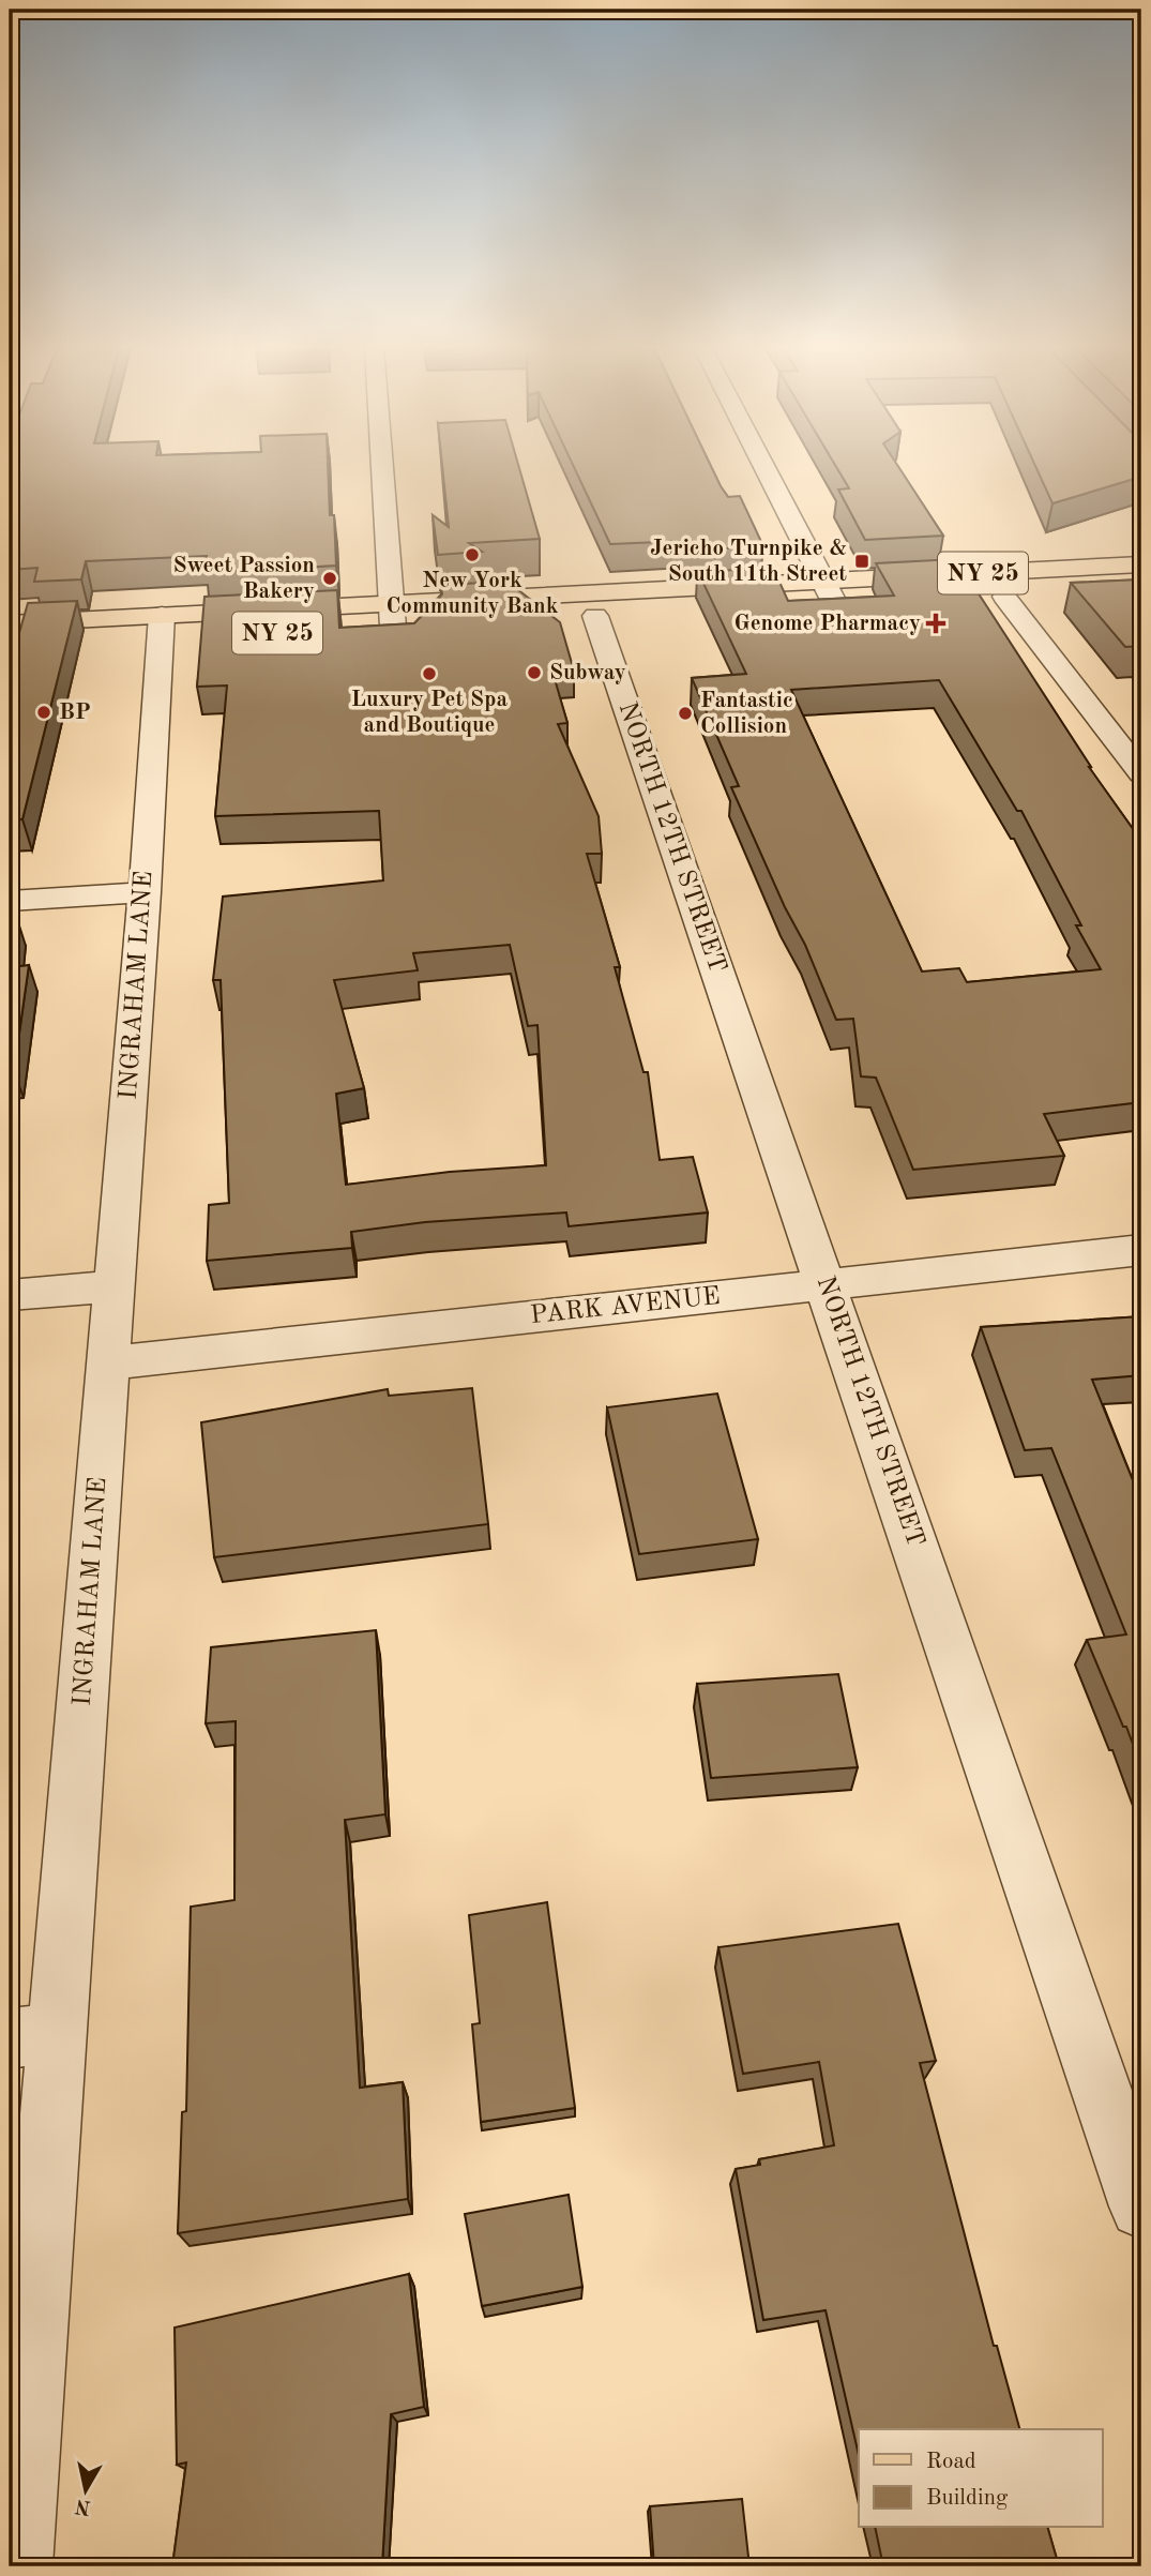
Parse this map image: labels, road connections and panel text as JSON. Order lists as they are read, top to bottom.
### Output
{
  "streets": {
    "main road": ["NY 25"],
    "street": ["NORTH 12TH STREET", "INGRAHAM LANE", "PARK AVENUE"]
  },
  "crossings": [
    ["NY 25", "NORTH 12TH STREET"],
    ["NY 25", "INGRAHAM LANE"],
    ["NORTH 12TH STREET", "PARK AVENUE"],
    ["INGRAHAM LANE", "PARK AVENUE"]
  ],
  "places": {
    "other": [
      "New York Community Bank",
      "Sweet Passion Bakery",
      "Subway",
      "Luxury Pet Spa and Boutique",
      "BP",
      "Fantastic Collision"
    ],
    "transit": ["Jericho Turnpike & South 11th Street"],
    "health": ["Genome Pharmacy"]
  },
  "legend": ["Road", "Building"],
  "north": "bottom"
}
